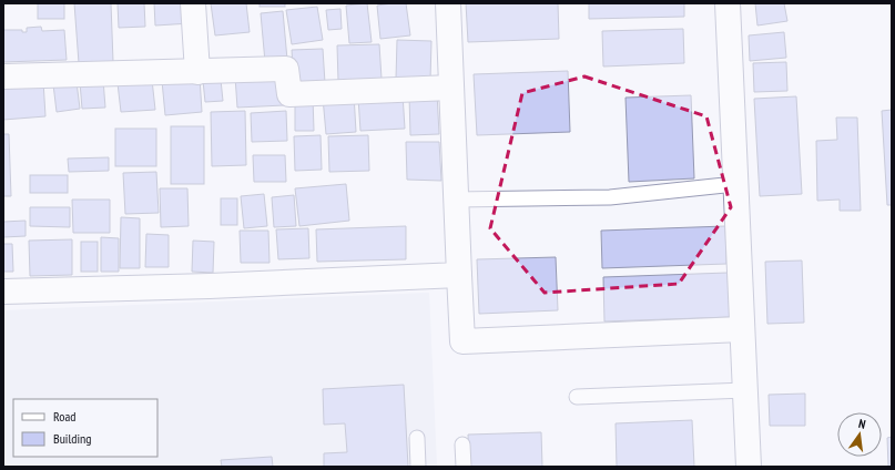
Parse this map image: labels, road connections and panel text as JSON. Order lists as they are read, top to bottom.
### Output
{
  "legend": ["Road", "Building"],
  "north": "top"
}
